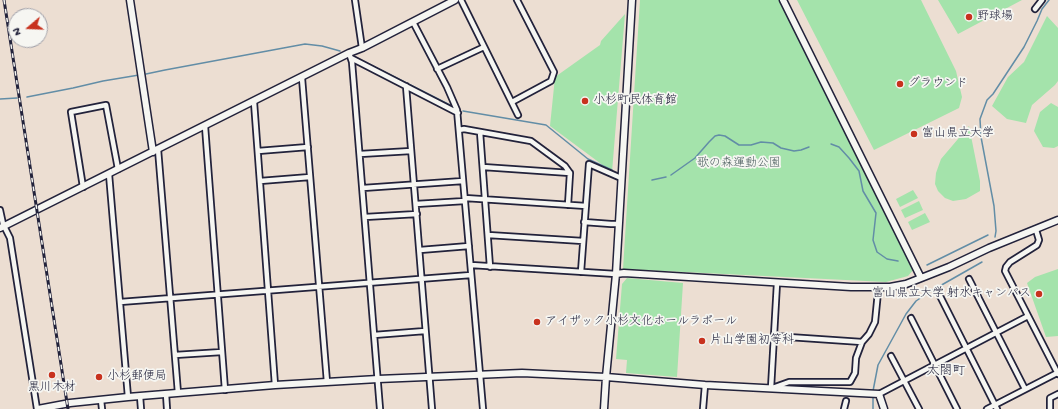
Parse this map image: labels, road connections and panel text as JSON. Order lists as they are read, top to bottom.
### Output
{
  "districts": ["太閤町"],
  "parks": ["歌の森運動公園"],
  "places": [
    "野球場",
    "グラウンド",
    "小杉町民体育館",
    "富山県立大学",
    "富山県立大学 射水キャンパス",
    "アイザック小杉文化ホールラポール",
    "片山学園初等科",
    "黒川木材",
    "小杉郵便局"
  ],
  "north": "left"
}
